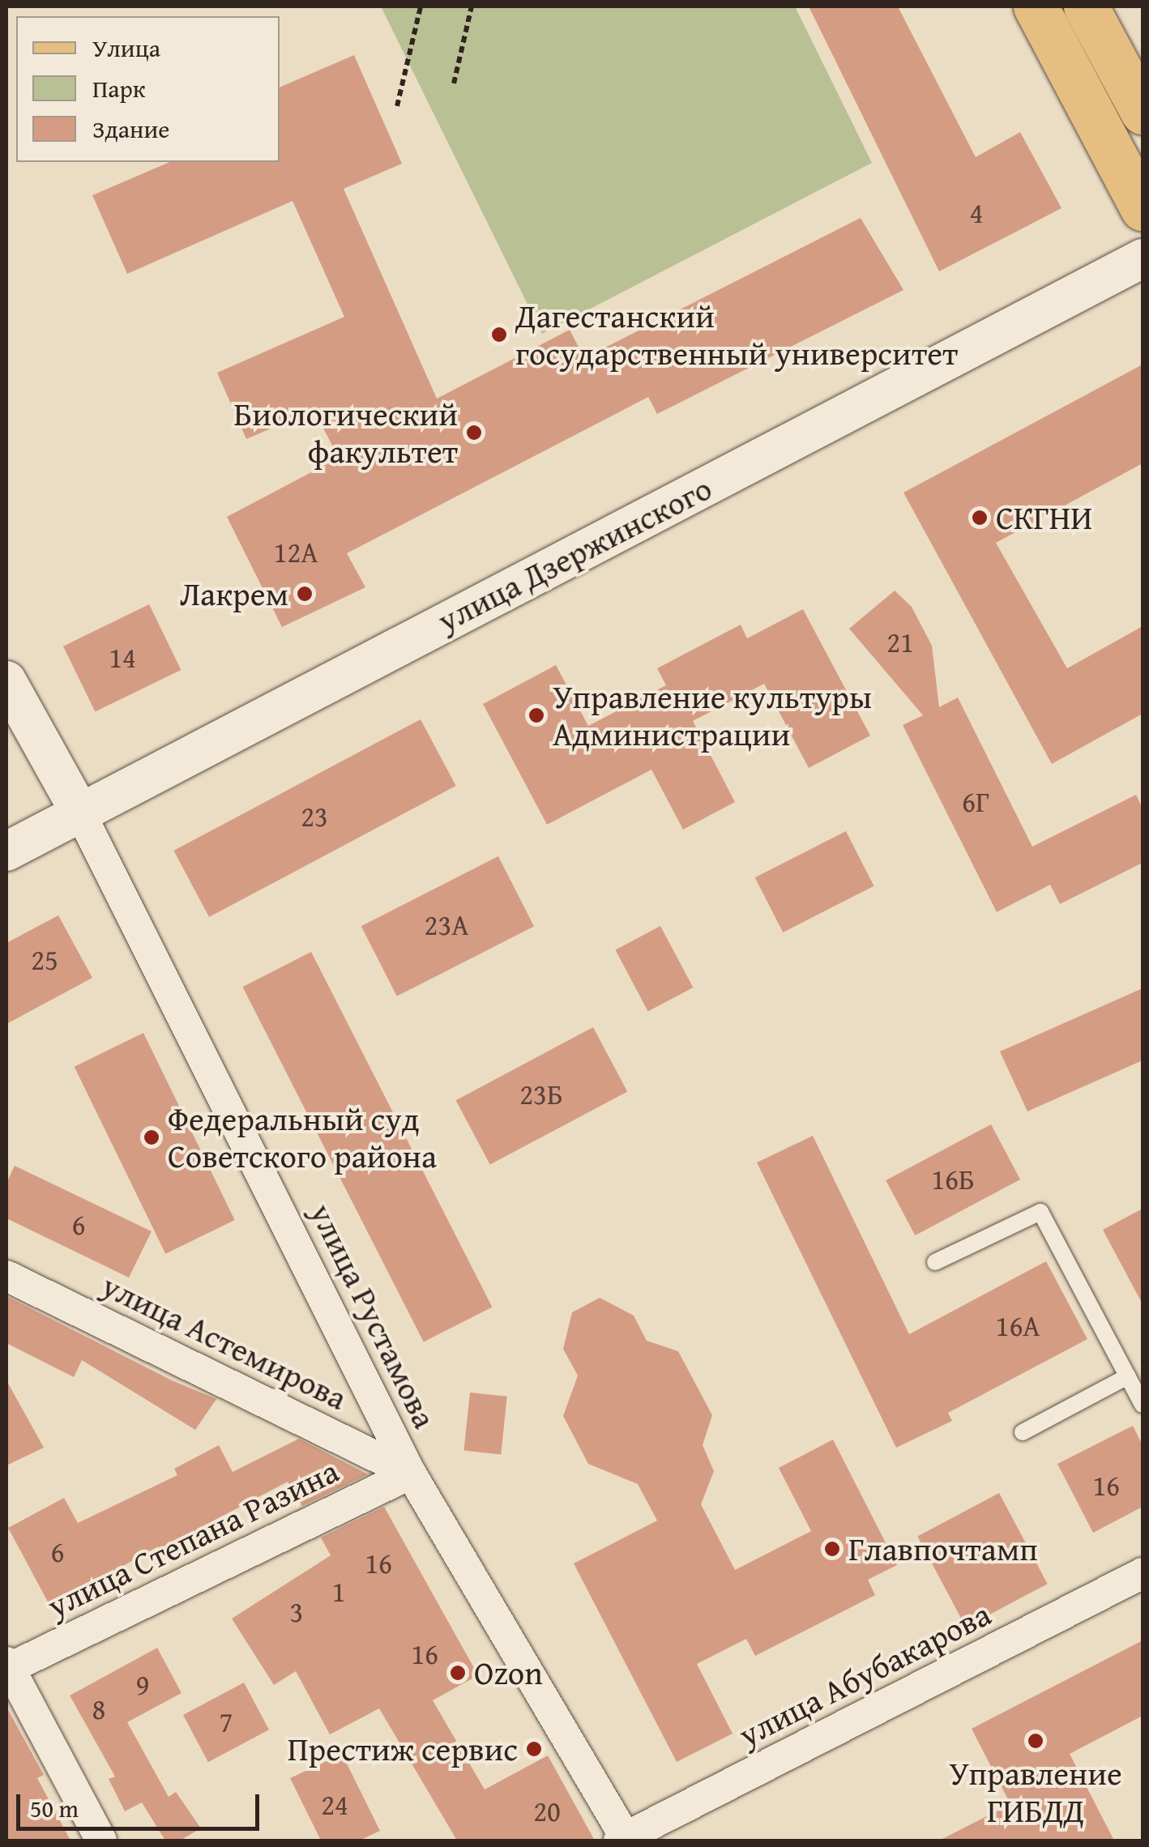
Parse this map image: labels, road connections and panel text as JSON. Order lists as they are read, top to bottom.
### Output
{
  "streets": {
    "street": [
      "улица Дзержинского",
      "улица Рустамова",
      "улица Астемирова",
      "улица Степана Разина",
      "улица Абубакарова"
    ]
  },
  "crossings": [
    ["улица Дзержинского", "улица Рустамова"],
    ["улица Рустамова", "улица Астемирова"],
    ["улица Рустамова", "улица Степана Разина"],
    ["улица Рустамова", "улица Абубакарова"],
    ["улица Астемирова", "улица Степана Разина"]
  ],
  "places": [
    "Дагестанский государственный университет",
    "Биологический факультет",
    "СКГНИ",
    "Лакрем",
    "Управление культуры Администрации",
    "Федеральный суд Советского района",
    "Главпочтамп",
    "Ozon",
    "Управление ГИБДД",
    "Престиж сервис"
  ],
  "house_numbers": [
    "4",
    "12А",
    "21",
    "14",
    "6Г",
    "23",
    "23А",
    "25",
    "23Б",
    "16Б",
    "6",
    "16А",
    "16",
    "6",
    "16",
    "1",
    "3",
    "16",
    "9",
    "8",
    "7",
    "24",
    "20"
  ],
  "legend": ["Улица", "Парк", "Здание"],
  "scale_bar": "50 m"
}
